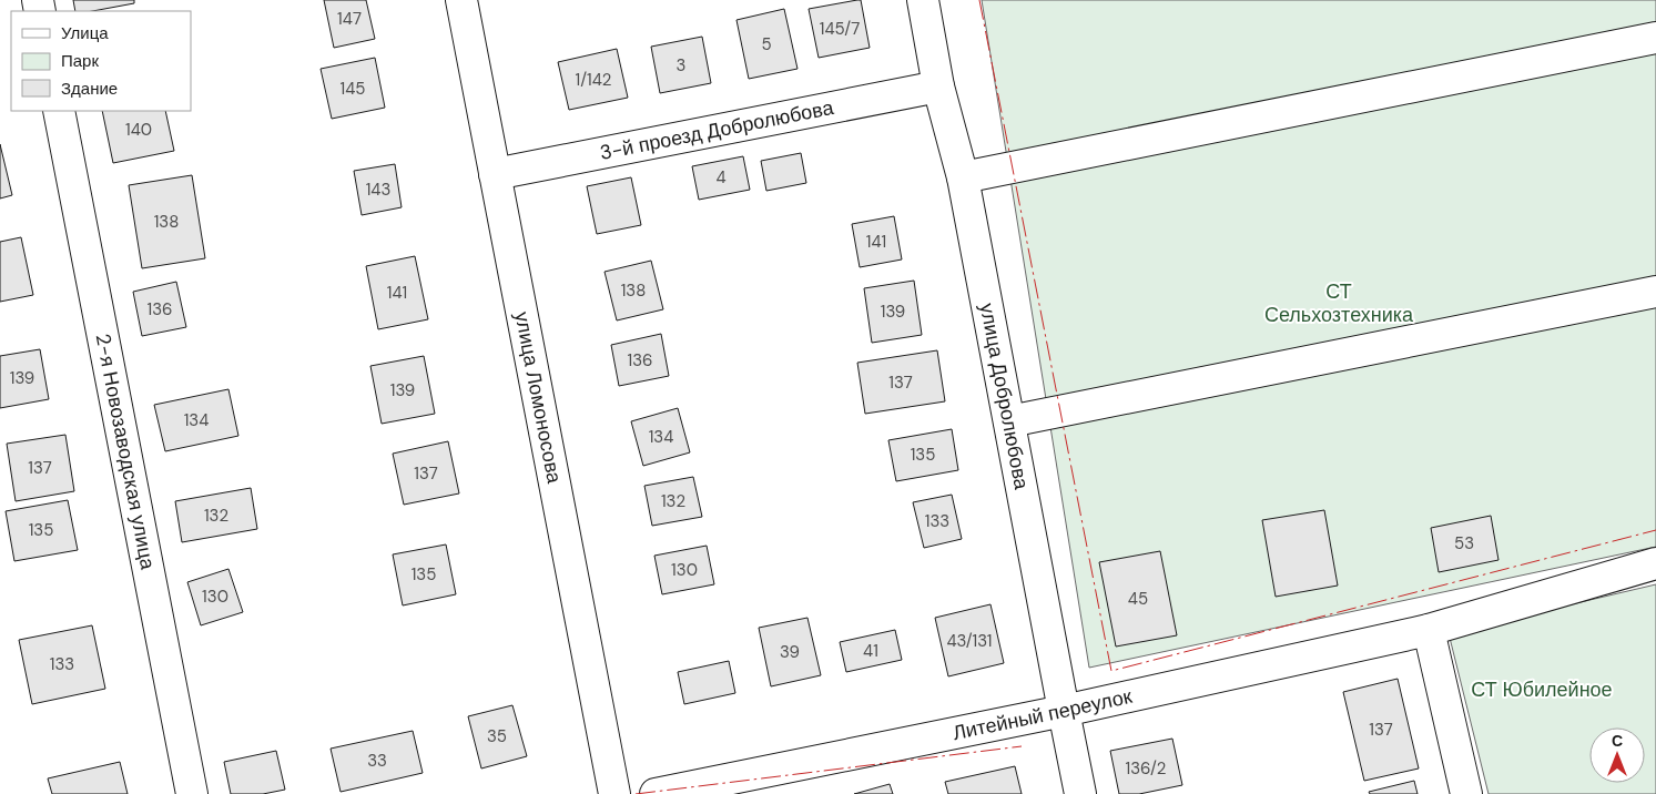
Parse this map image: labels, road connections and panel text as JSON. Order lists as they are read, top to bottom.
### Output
{
  "streets": {
    "street": [
      "3-й проезд Добролюбова",
      "улица Добролюбова",
      "улица Ломоносова",
      "2-я Новозаводская улица",
      "Литейный переулок"
    ]
  },
  "crossings": [
    ["3-й проезд Добролюбова", "улица Добролюбова"],
    ["3-й проезд Добролюбова", "улица Ломоносова"],
    ["улица Добролюбова", "Литейный переулок"]
  ],
  "parks": ["СТ Сельхозтехника", "СТ Юбилейное"],
  "house_numbers": [
    "147",
    "145/7",
    "5",
    "3",
    "1/142",
    "145",
    "140",
    "4",
    "143",
    "138",
    "141",
    "138",
    "141",
    "136",
    "139",
    "136",
    "139",
    "137",
    "139",
    "134",
    "134",
    "135",
    "137",
    "137",
    "132",
    "132",
    "133",
    "135",
    "53",
    "130",
    "135",
    "130",
    "45",
    "43/131",
    "41",
    "39",
    "133",
    "137",
    "35",
    "33",
    "136/2"
  ],
  "legend": ["Улица", "Парк", "Здание"],
  "north": "top"
}
